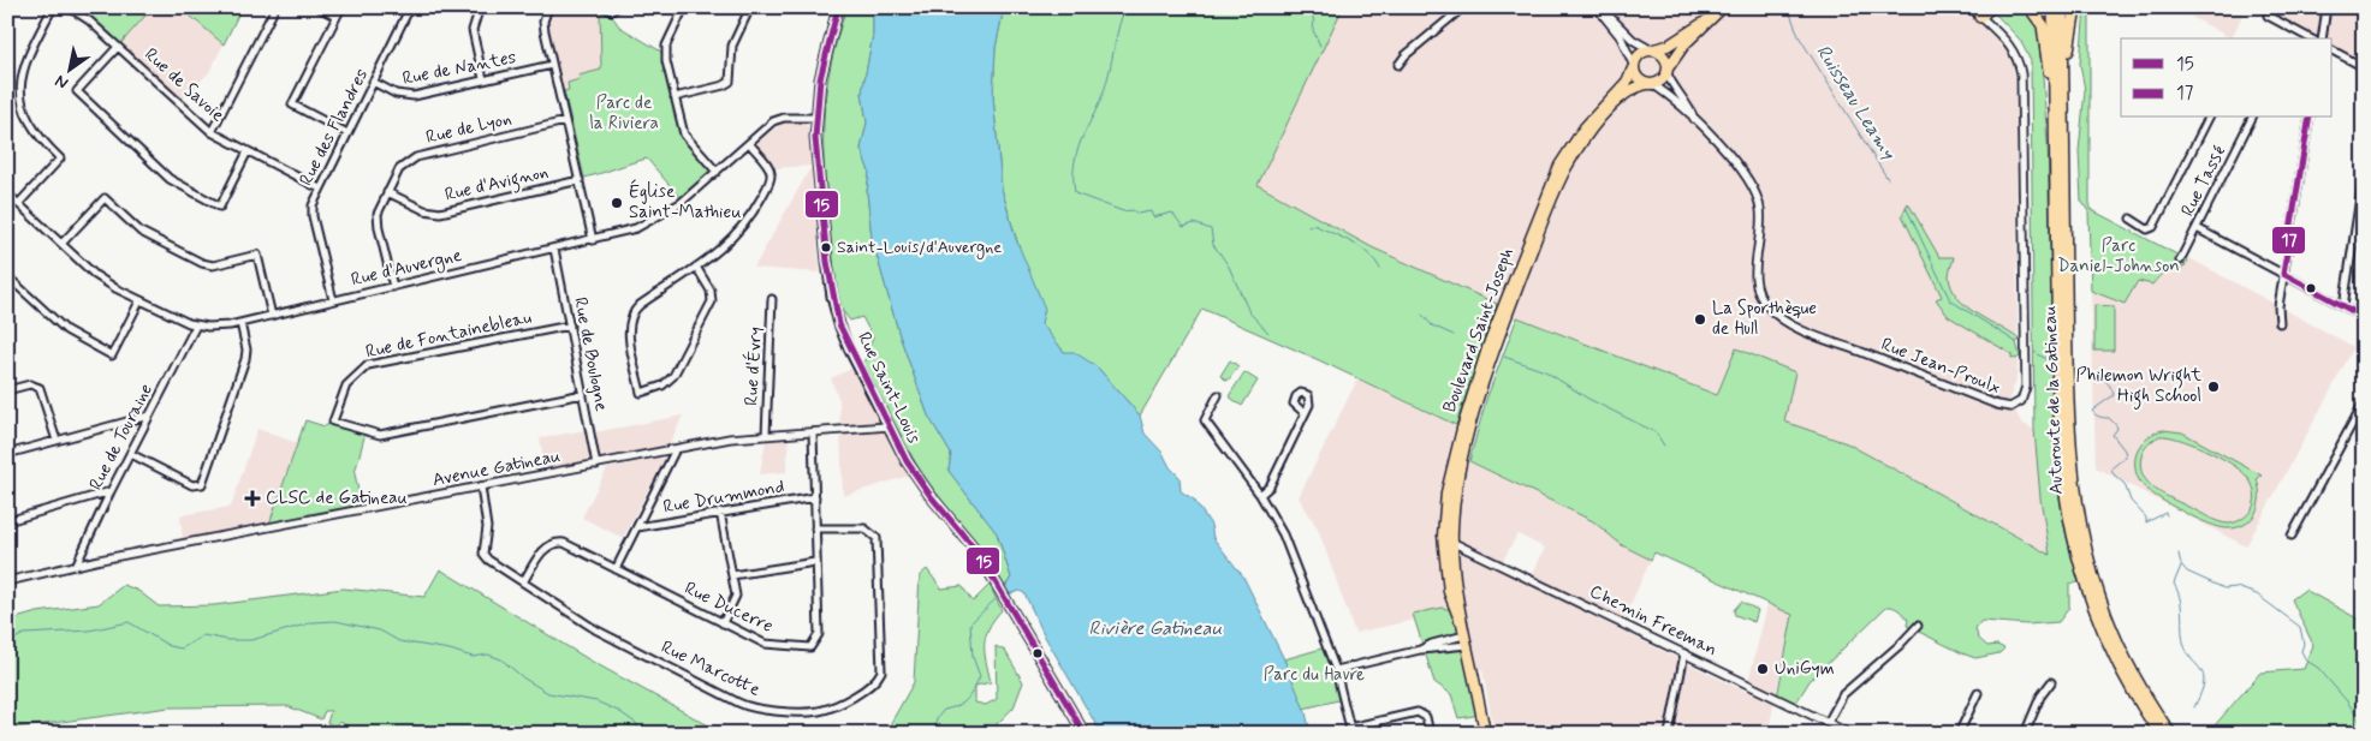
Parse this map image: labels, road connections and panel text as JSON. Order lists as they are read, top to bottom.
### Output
{
  "streets": {
    "highway": ["Autoroute de la Gatineau"],
    "main road": ["Boulevard Saint-Joseph", "Rue Saint-Louis"],
    "street": [
      "Rue de Nantes",
      "Rue de Savoie",
      "Rue des Flandres",
      "Rue de Lyon",
      "Rue Tassé",
      "Rue d'Avignon",
      "Rue d'Auvergne",
      "Rue de Fontainebleau",
      "Rue de Boulogne",
      "Rue d'Évry",
      "Rue Jean-Proulx",
      "Rue de Touraine",
      "Avenue Gatineau",
      "Rue Drummond",
      "Rue Ducerre",
      "Chemin Freeman",
      "Rue Marcotte"
    ]
  },
  "crossings": [
    ["Rue de Nantes", "Rue des Flandres"],
    ["Rue de Savoie", "Rue des Flandres"],
    ["Rue des Flandres", "Rue d'Auvergne"],
    ["Rue de Lyon", "Rue d'Avignon"],
    ["Rue de Lyon", "Rue d'Auvergne"],
    ["Rue d'Auvergne", "Rue de Boulogne"],
    ["Rue d'Auvergne", "Rue Saint-Louis"],
    ["Rue d'Auvergne", "Rue de Touraine"],
    ["Boulevard Saint-Joseph", "Rue Jean-Proulx"],
    ["Boulevard Saint-Joseph", "Chemin Freeman"],
    ["Rue de Fontainebleau", "Rue de Boulogne"],
    ["Rue de Boulogne", "Avenue Gatineau"],
    ["Rue d'Évry", "Avenue Gatineau"],
    ["Rue Saint-Louis", "Avenue Gatineau"],
    ["Rue de Touraine", "Avenue Gatineau"],
    ["Avenue Gatineau", "Rue Ducerre"],
    ["Avenue Gatineau", "Rue Marcotte"],
    ["Rue Drummond", "Rue Ducerre"],
    ["Rue Ducerre", "Rue Marcotte"]
  ],
  "water": ["Ruisseau Leamy", "Rivière Gatineau"],
  "parks": ["Parc de la Riviera", "Parc Daniel-Johnson", "Parc du Havre"],
  "places": {
    "other": [
      "Église Saint-Mathieu",
      "Saint-Louis/d'Auvergne",
      "La Sporthèque de Hull",
      "Philemon Wright High School",
      "UniGym"
    ],
    "health": ["CLSC de Gatineau"]
  },
  "lines": ["transit line 15", "transit line 17"],
  "legend": ["15", "17"],
  "north": "bottom left"
}
